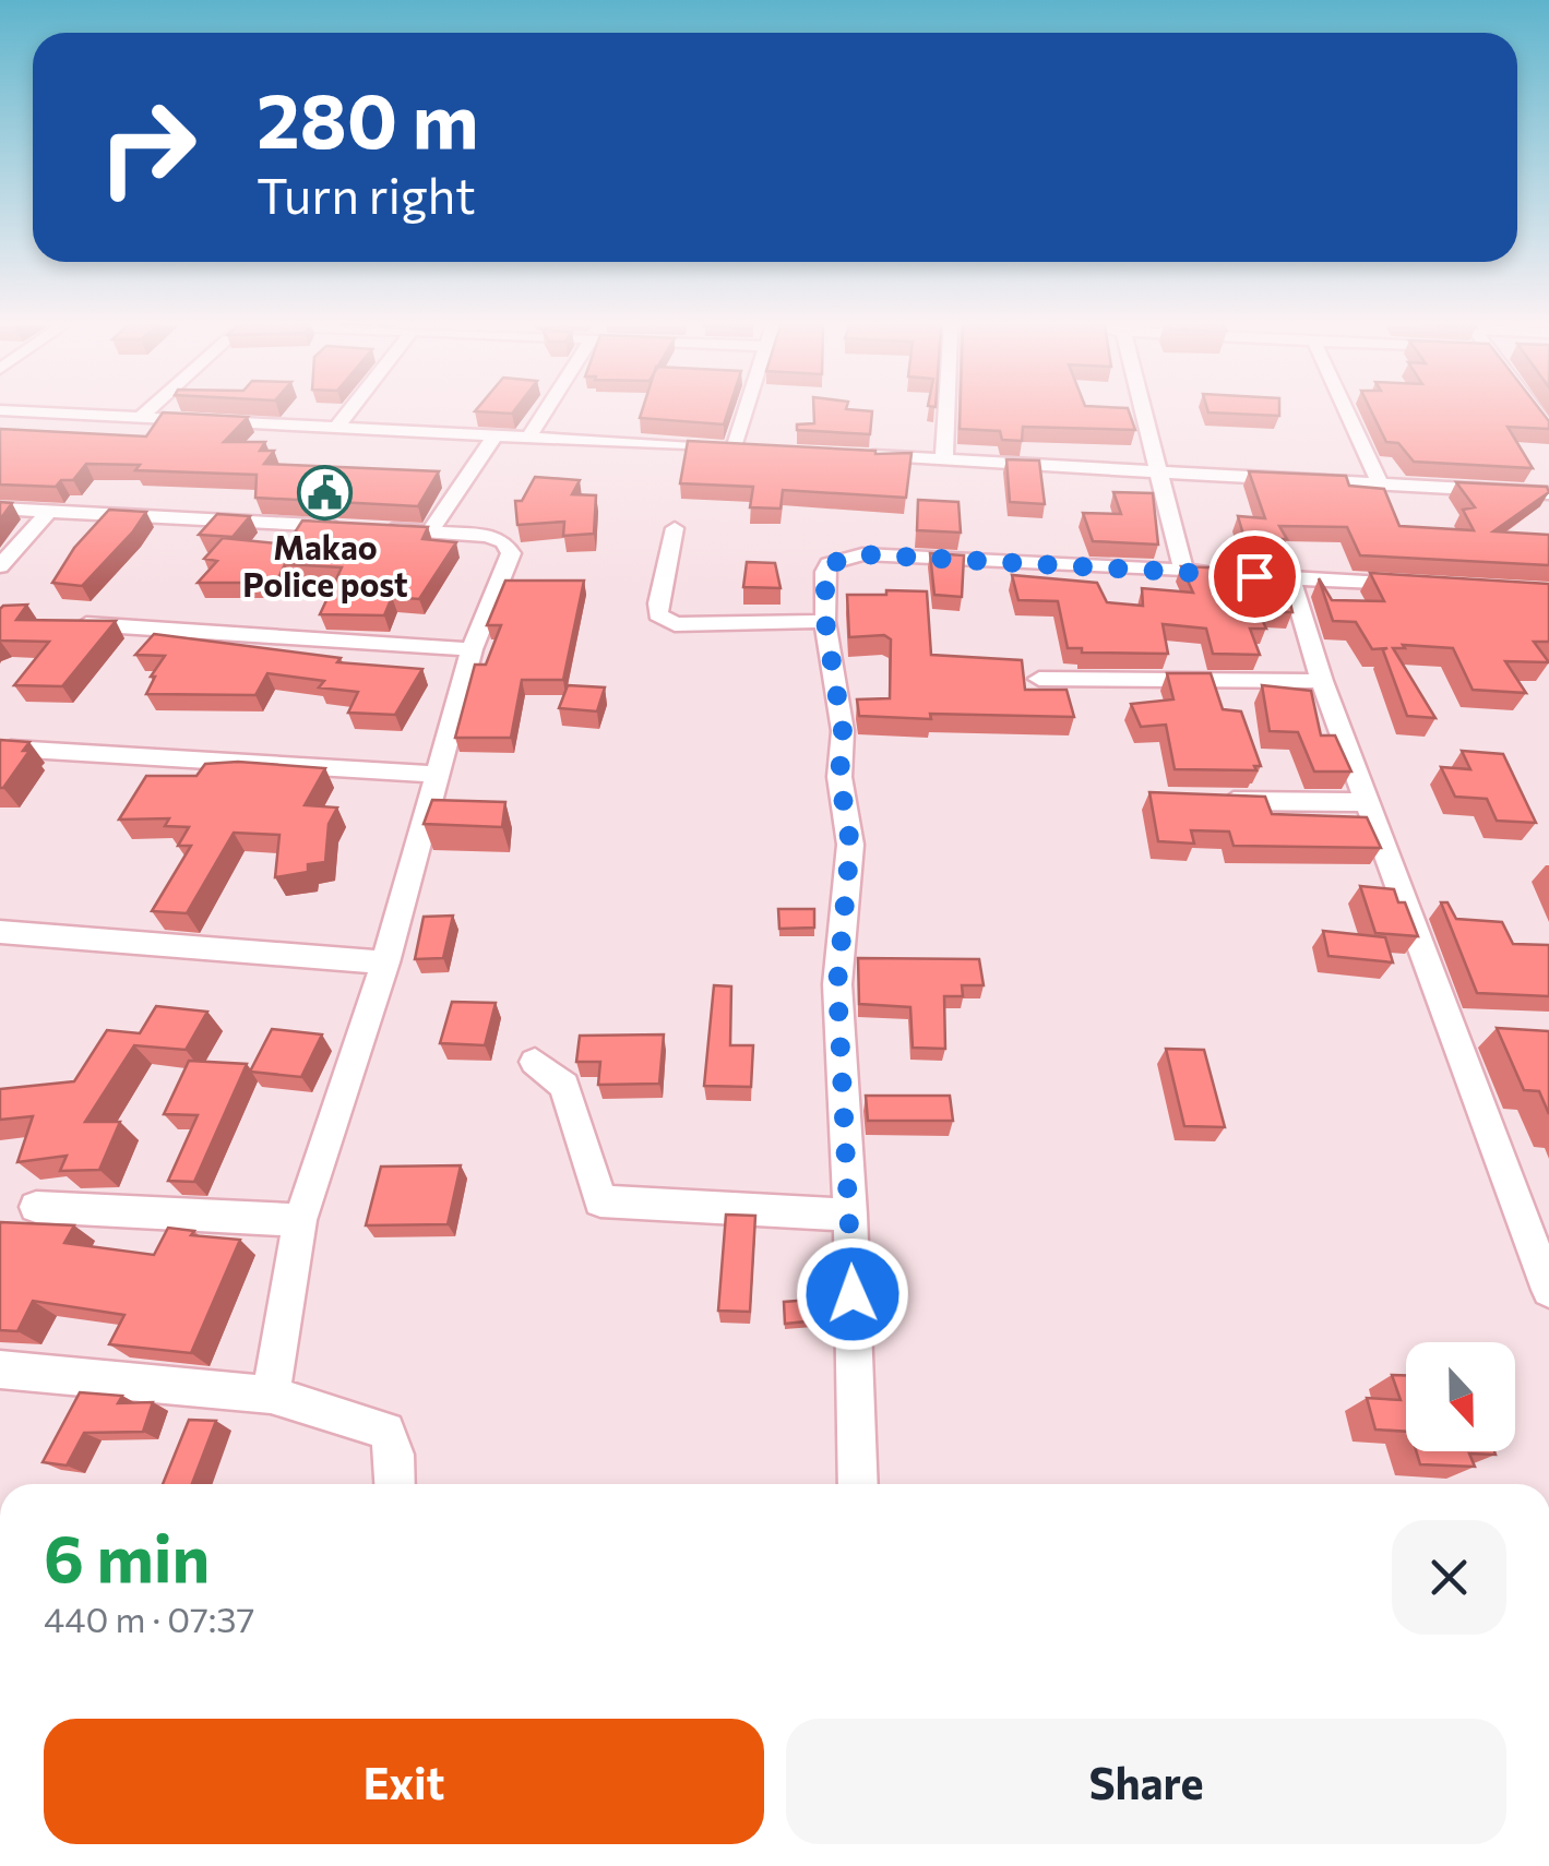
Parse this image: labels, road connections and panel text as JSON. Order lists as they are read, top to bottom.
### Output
{
  "places": {
    "public building": ["Makao Police post"]
  },
  "north": "bottom",
  "page": {
    "turn": ["280 m", "Turn right"],
    "heading": ["6 min", "440 m · 07:37"],
    "buttons": ["Exit", "Share"]
  }
}
